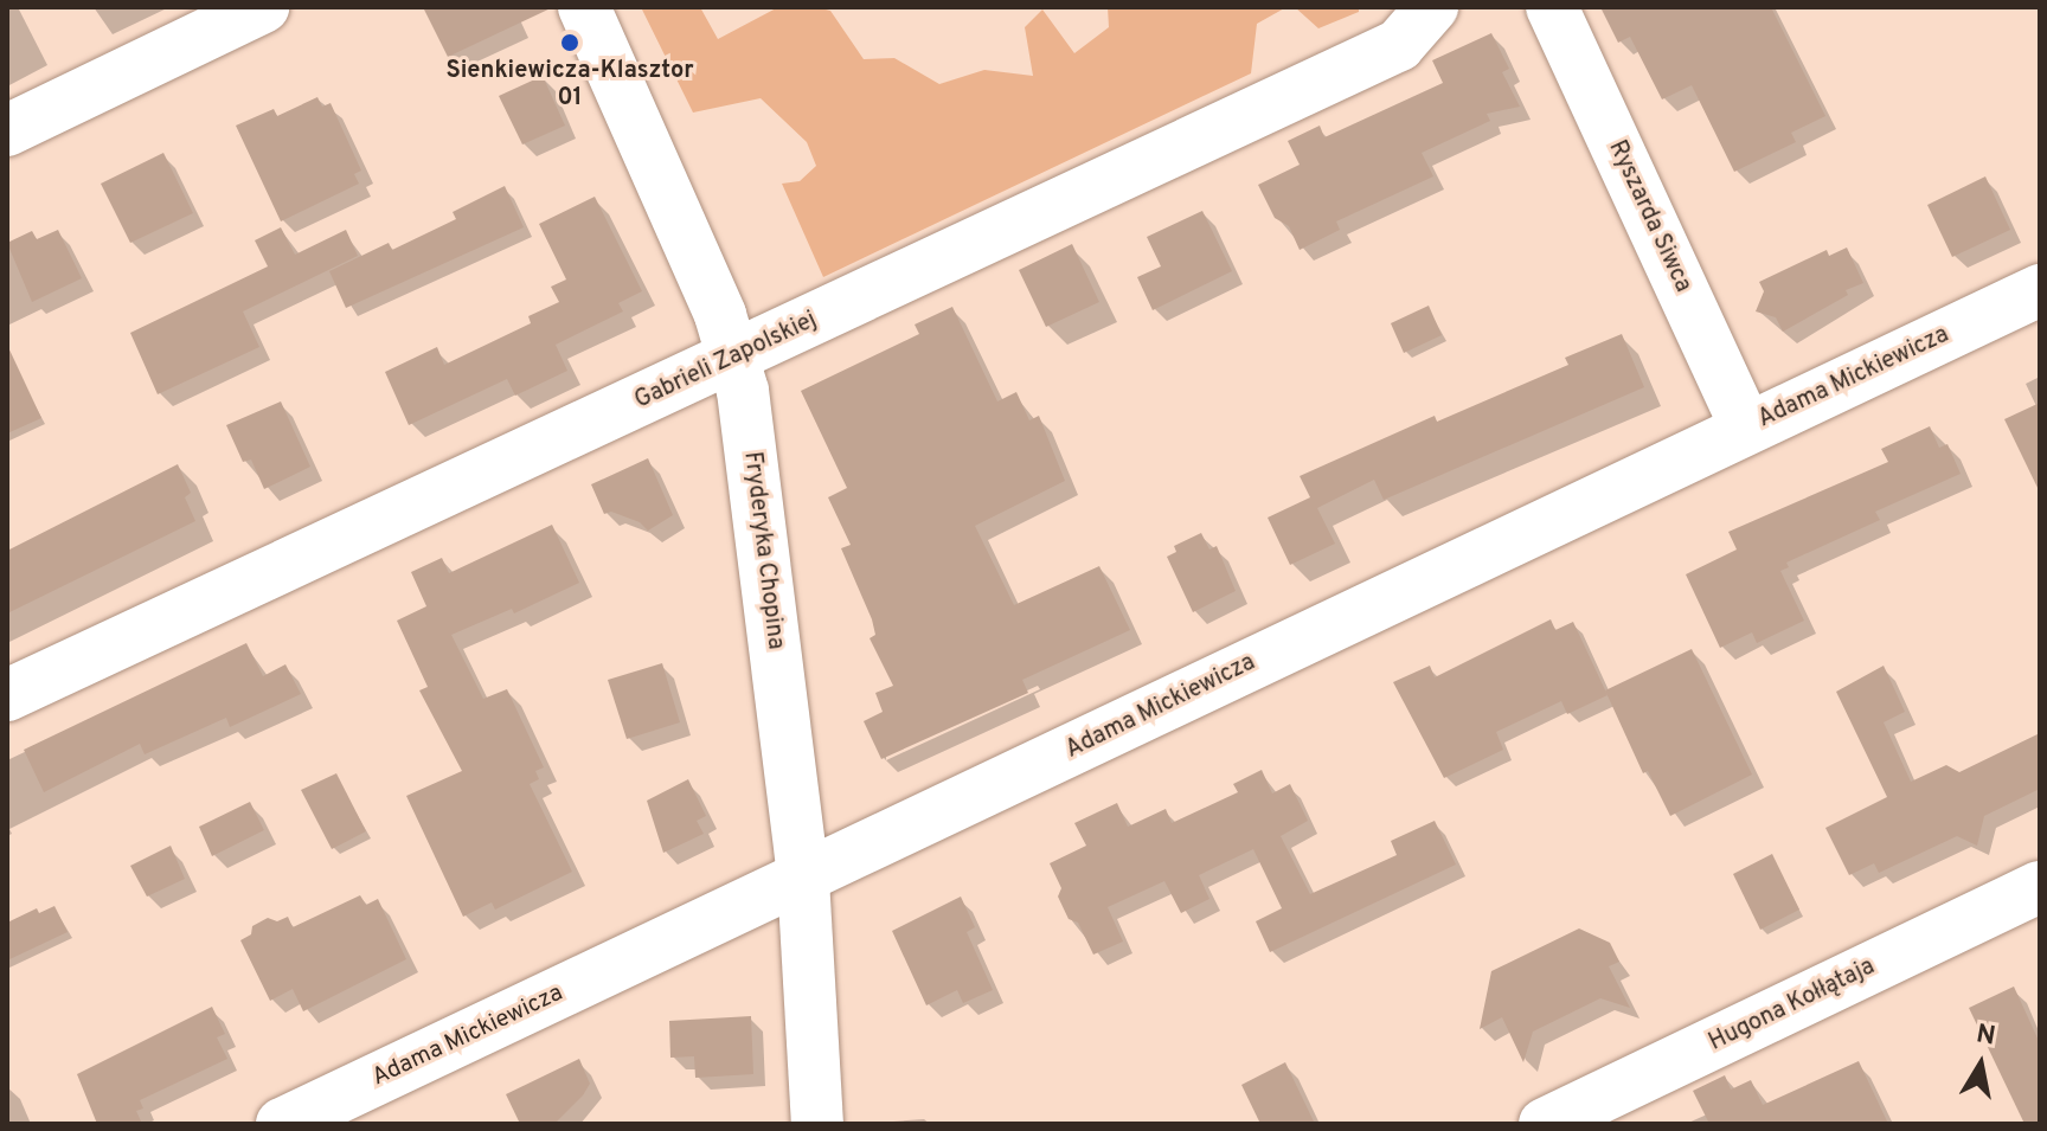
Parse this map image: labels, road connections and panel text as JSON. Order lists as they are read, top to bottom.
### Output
{
  "streets": {
    "street": [
      "Ryszarda Siwca",
      "Gabrieli Zapolskiej",
      "Adama Mickiewicza",
      "Fryderyka Chopina",
      "Hugona Kołłątaja"
    ]
  },
  "crossings": [
    ["Ryszarda Siwca", "Adama Mickiewicza"],
    ["Gabrieli Zapolskiej", "Fryderyka Chopina"],
    ["Adama Mickiewicza", "Fryderyka Chopina"]
  ],
  "places": ["Sienkiewicza-Klasztor 01"],
  "north": "top"
}
